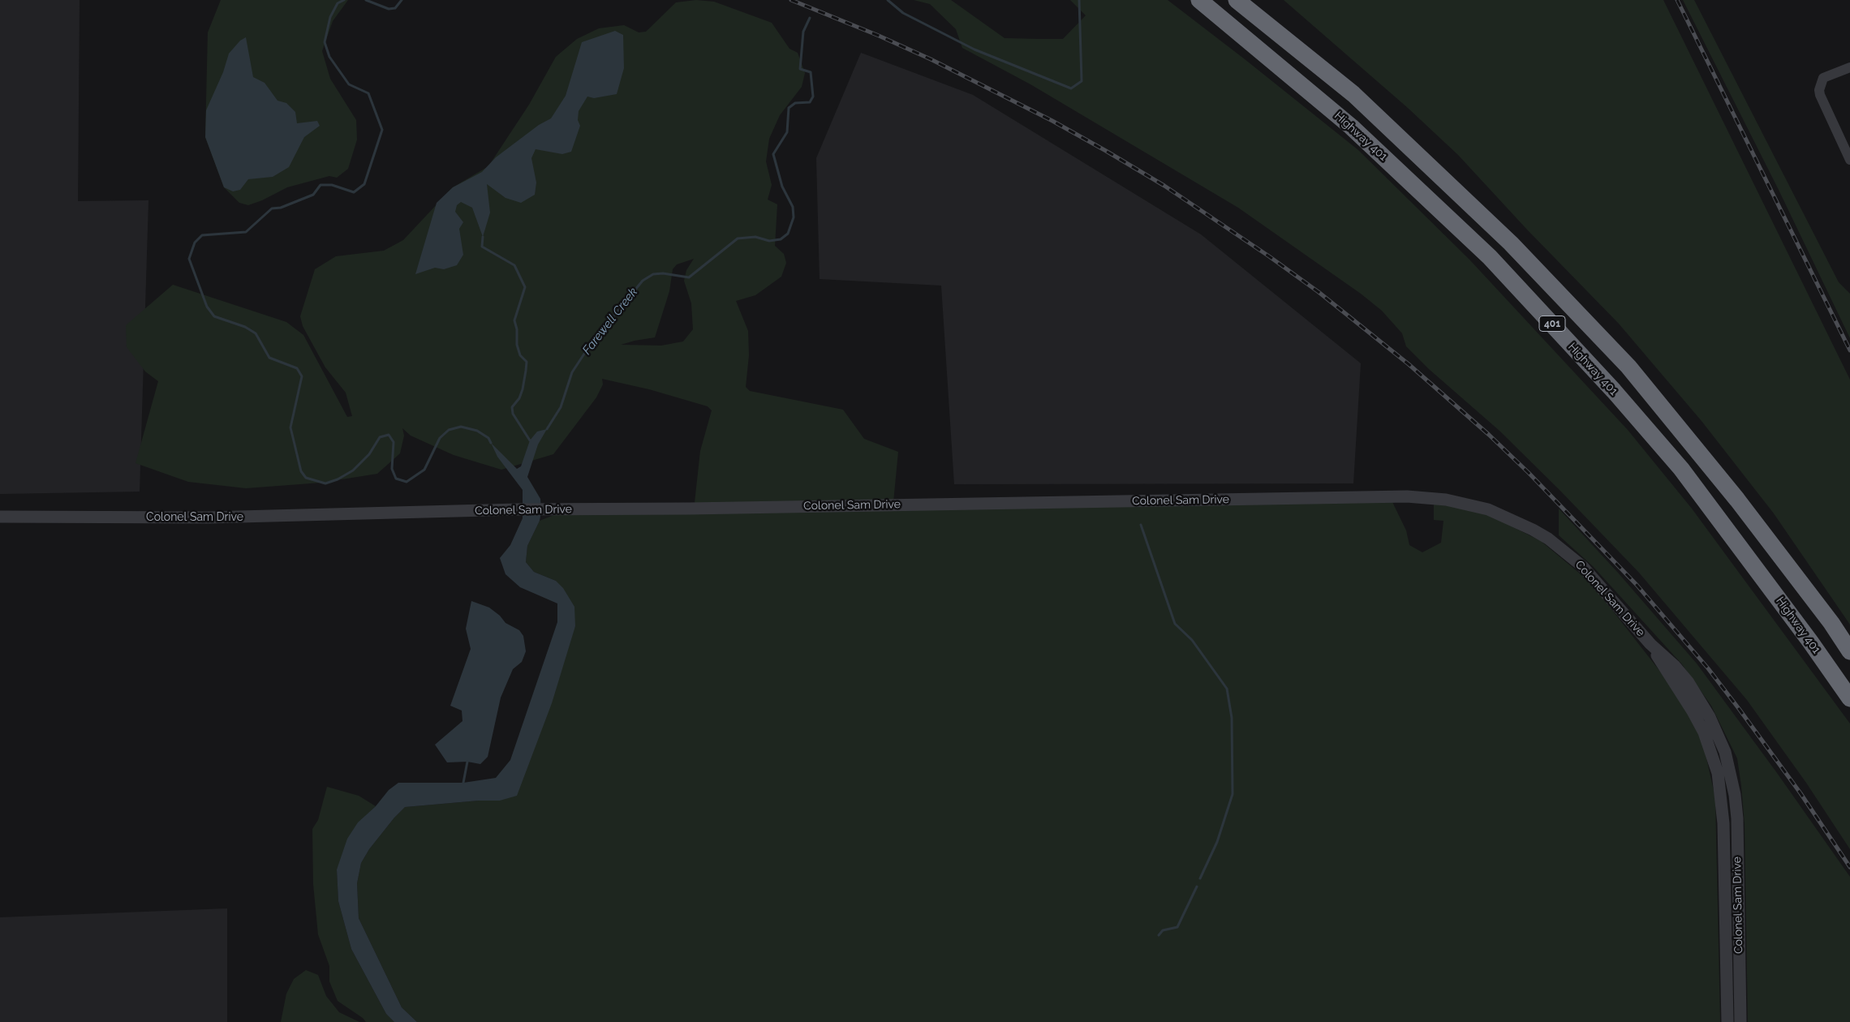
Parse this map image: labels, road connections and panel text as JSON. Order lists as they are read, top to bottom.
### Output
{
  "streets": {
    "highway": ["Highway 401", "401"],
    "street": ["Colonel Sam Drive"]
  },
  "water": ["Farewell Creek"]
}
